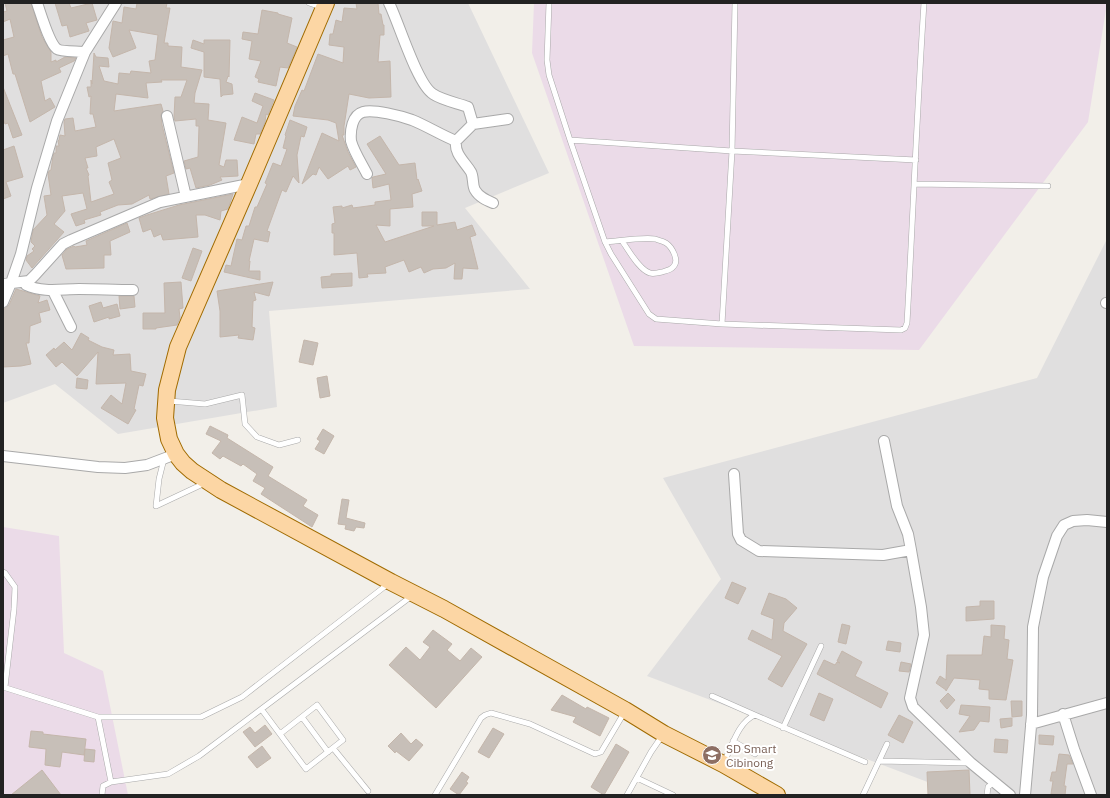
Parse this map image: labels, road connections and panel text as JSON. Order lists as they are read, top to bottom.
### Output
{
  "places": {
    "school or university": ["SD Smart Cibinong"]
  }
}
